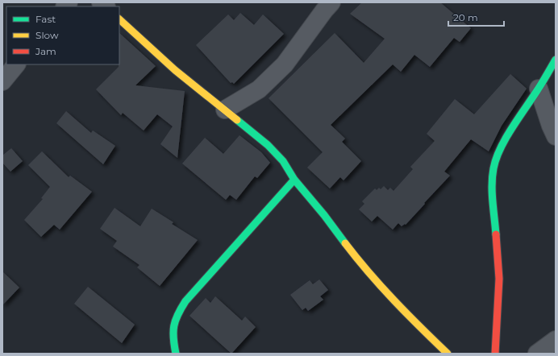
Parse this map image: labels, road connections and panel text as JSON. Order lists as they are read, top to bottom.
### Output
{
  "legend": ["Fast", "Slow", "Jam"],
  "scale_bar": "20 m"
}
